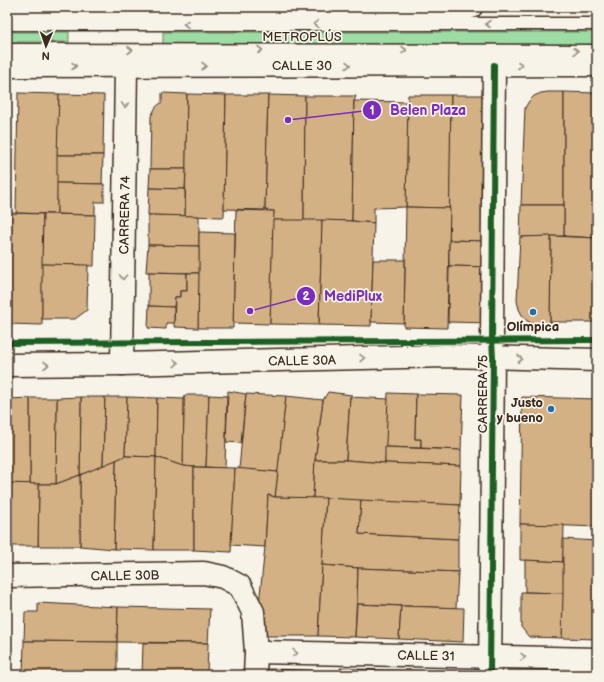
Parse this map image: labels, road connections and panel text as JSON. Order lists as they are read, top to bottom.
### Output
{
  "streets": {
    "street": [
      "CALLE 30",
      "CARRERA 74",
      "CALLE 30A",
      "CARRERA 75",
      "CALLE 30B",
      "CALLE 31"
    ],
    "lane": ["METROPLÚS"]
  },
  "crossings": [
    ["CALLE 30", "CARRERA 74"],
    ["CALLE 30", "CARRERA 75"],
    ["CARRERA 74", "CALLE 30A"],
    ["CALLE 30A", "CARRERA 75"],
    ["CARRERA 75", "CALLE 31"],
    ["CALLE 30B", "CALLE 31"]
  ],
  "one_way": ["CARRERA 74", "CALLE 30A", "CALLE 31"],
  "places": [
    "Belen Plaza",
    "MediPlux",
    "Olímpica",
    "Justo y bueno"
  ],
  "north": "bottom"
}
